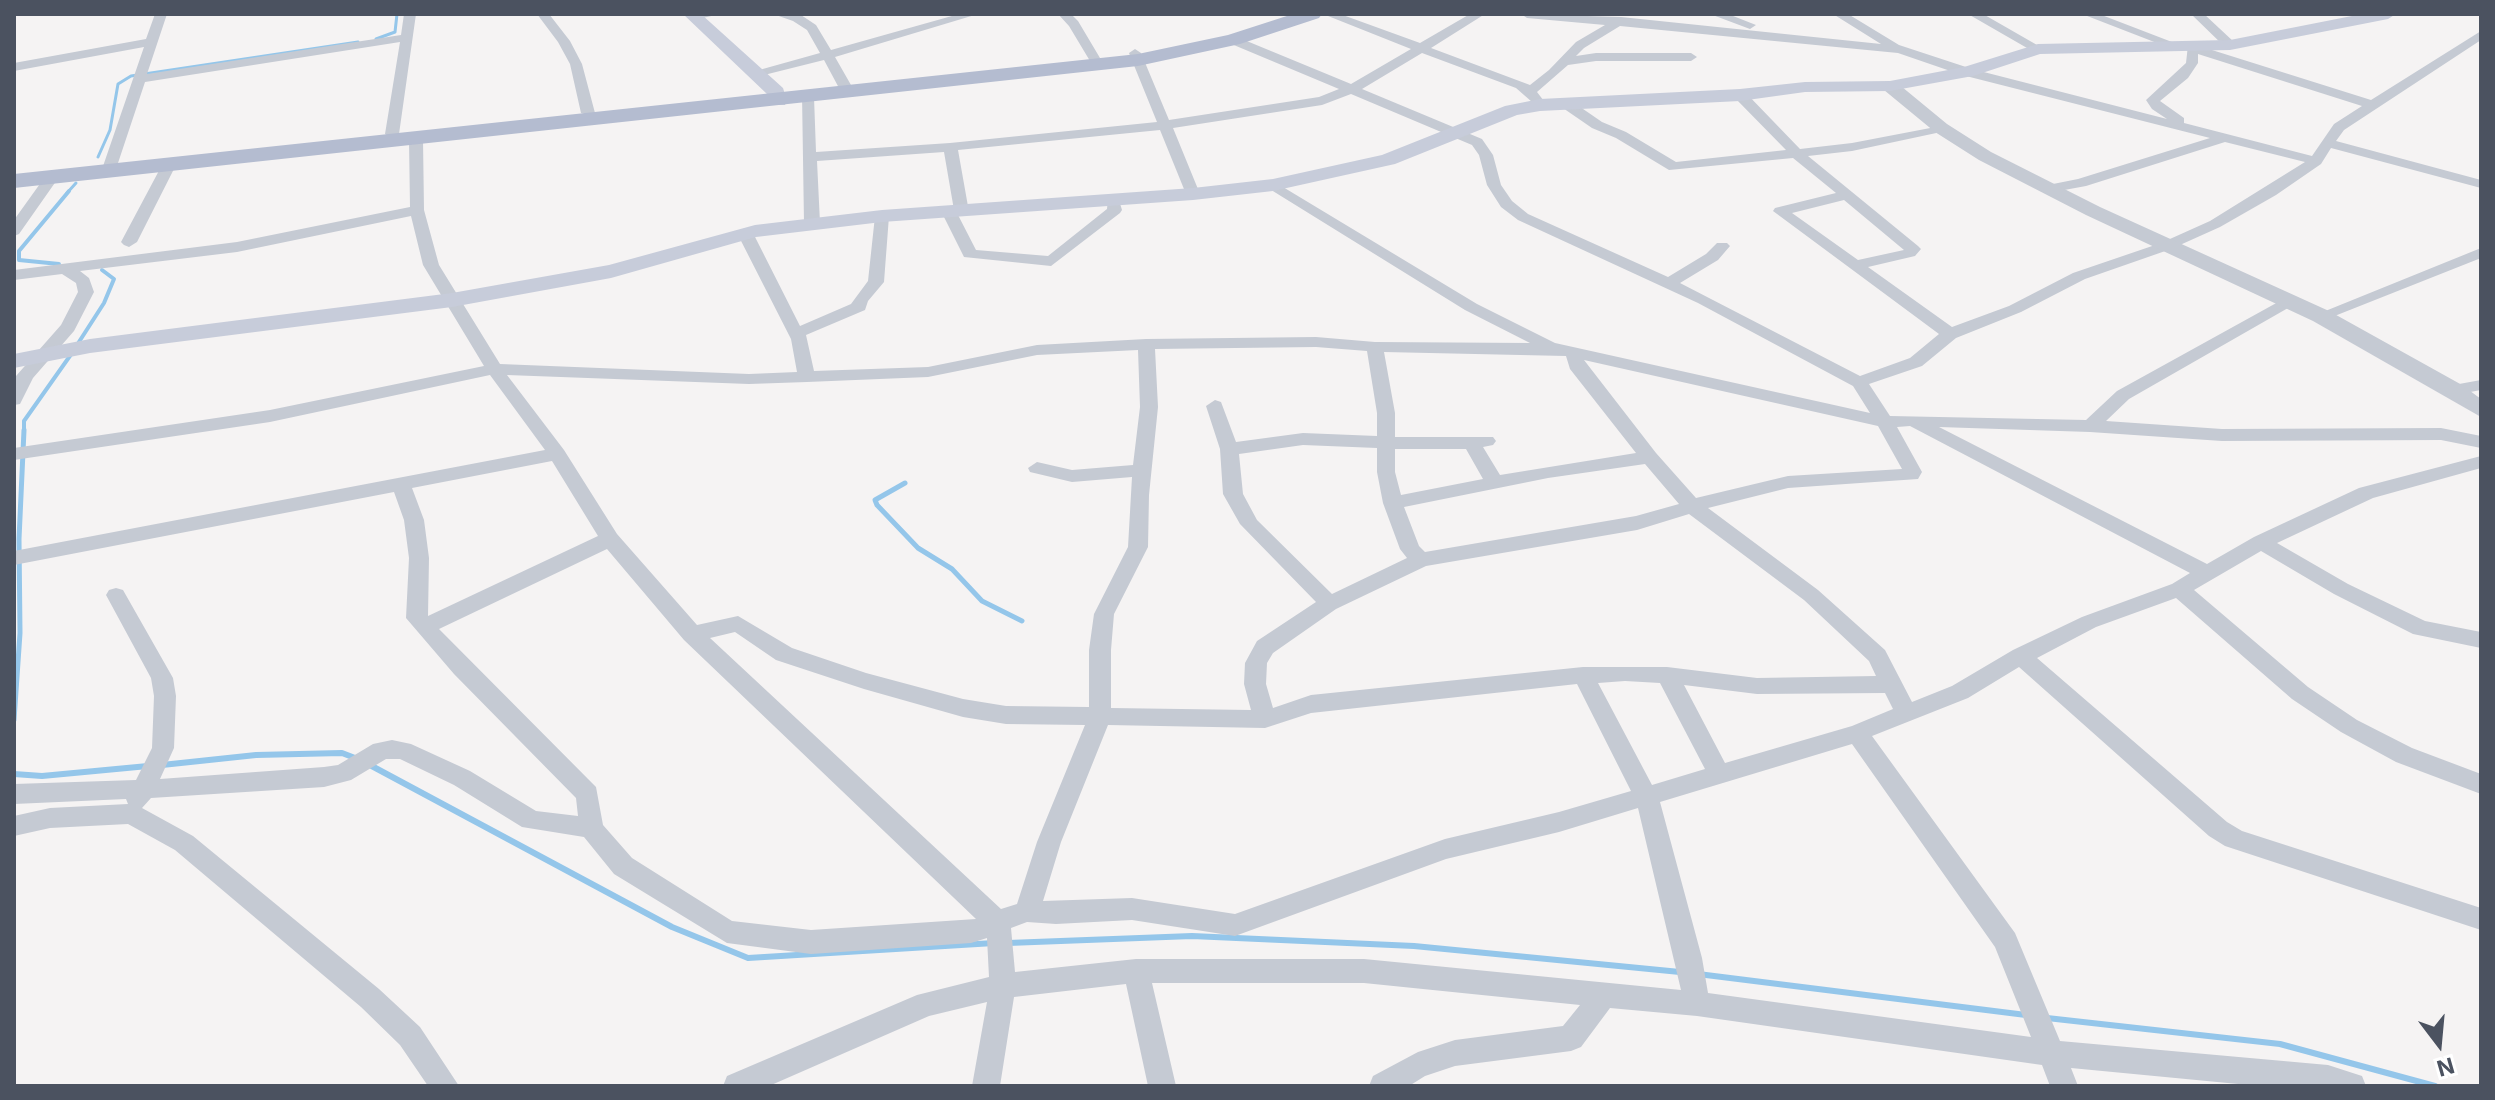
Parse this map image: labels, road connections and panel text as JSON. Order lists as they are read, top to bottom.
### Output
{
  "north": "bottom"
}
